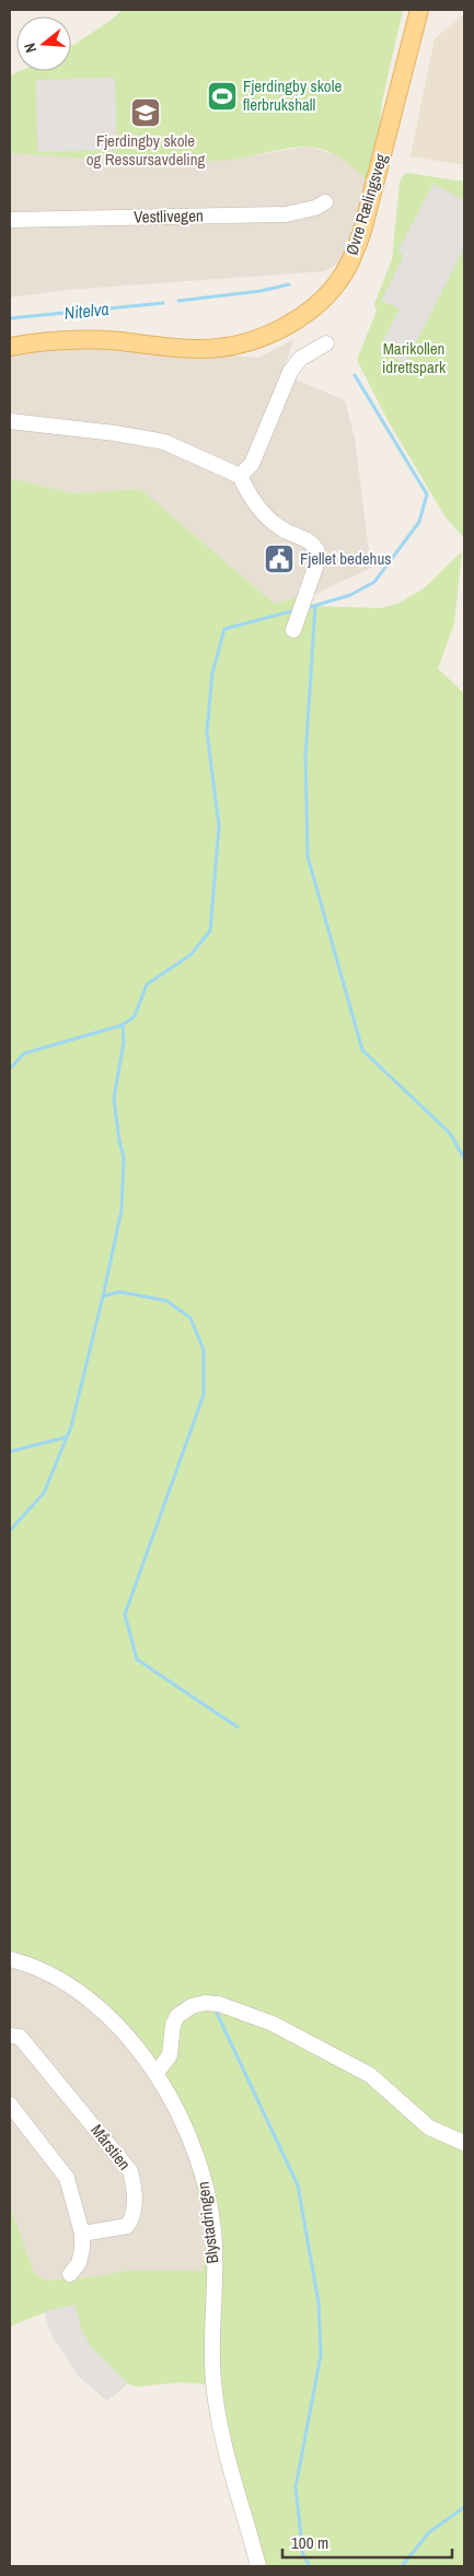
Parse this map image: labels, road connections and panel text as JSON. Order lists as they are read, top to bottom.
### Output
{
  "streets": {
    "main road": ["Øvre Rælingsveg"],
    "street": ["Vestlivegen", "Mårstien", "Blystadringen"]
  },
  "water": ["Nitelva"],
  "parks": ["Marikollen idrettspark"],
  "places": {
    "sports": ["Fjerdingby skole flerbrukshall"],
    "school or university": ["Fjerdingby skole og Ressursavdeling"],
    "public building": ["Fjellet bedehus"]
  },
  "scale_bar": "100 m",
  "north": "left"
}
